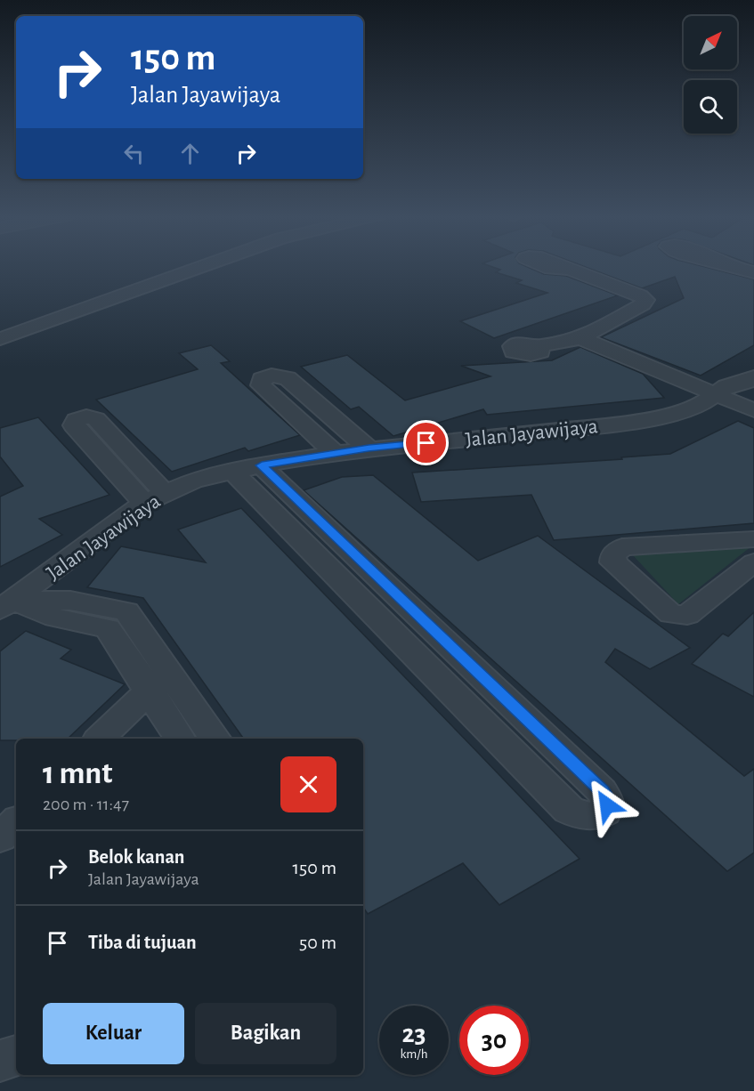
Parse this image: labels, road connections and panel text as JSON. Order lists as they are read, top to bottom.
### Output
{
  "streets": {
    "street": ["Jalan Jayawijaya"]
  },
  "north": "top right",
  "page": {
    "turn": ["150 m", "Jalan Jayawijaya"],
    "heading": ["1 mnt", "200 m · 11:47"],
    "list": [
      {
        "name": "Belok kanan",
        "note": "Jalan Jayawijaya",
        "value": "150 m"
      },
      {
        "name": "Tiba di tujuan",
        "value": "50 m"
      }
    ],
    "buttons": ["Keluar", "Bagikan"],
    "speed": "23 km/h",
    "limit": "30"
  }
}
